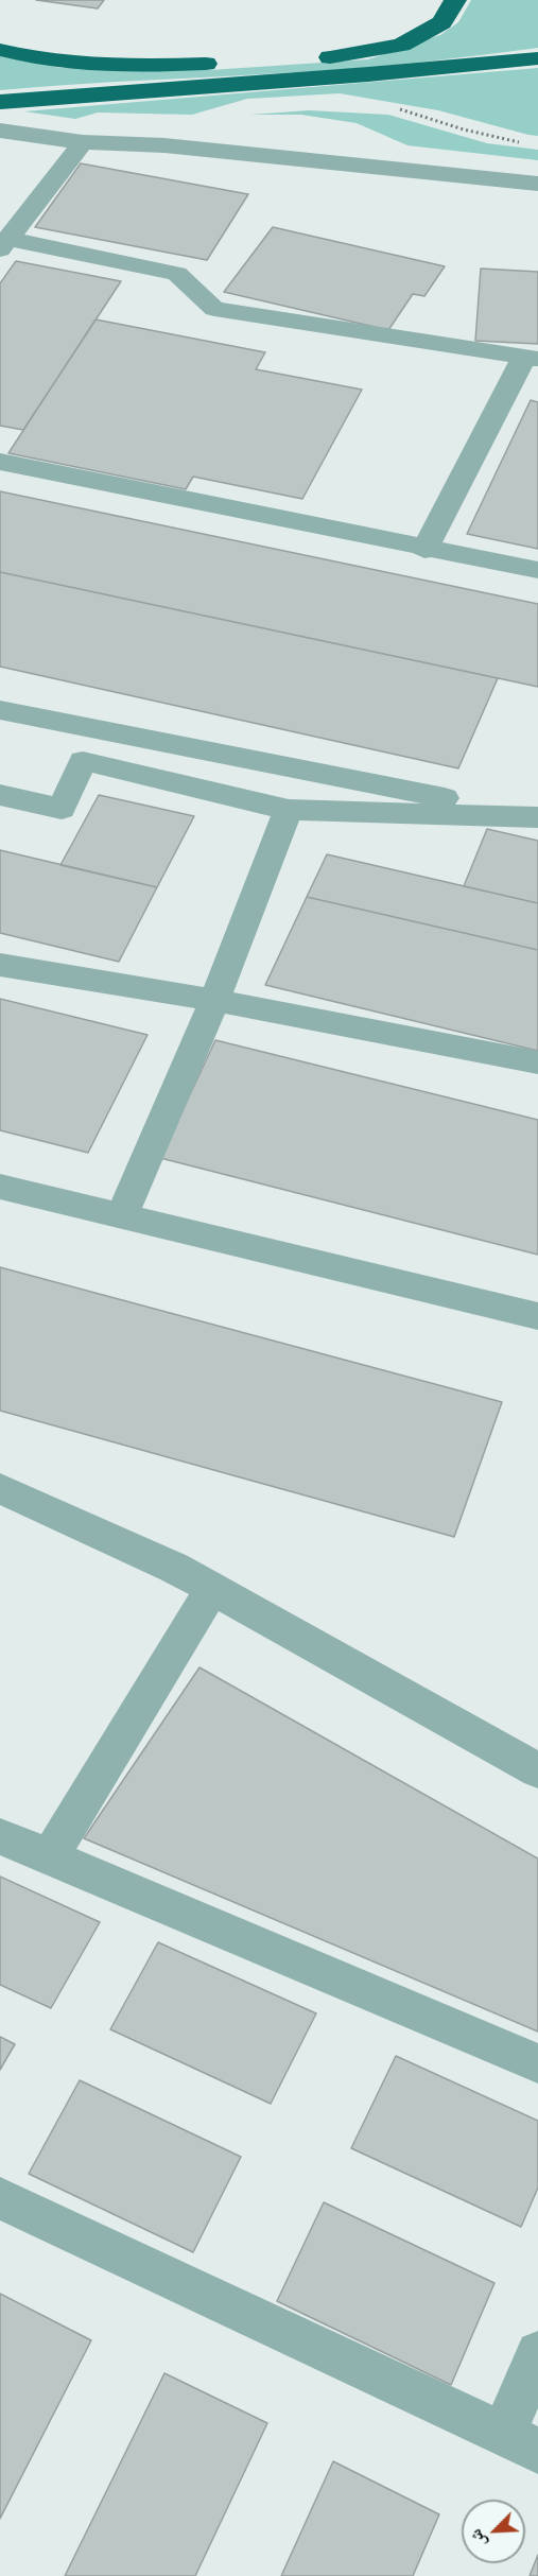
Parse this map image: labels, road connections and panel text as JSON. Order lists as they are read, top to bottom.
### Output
{
  "north": "bottom left"
}
